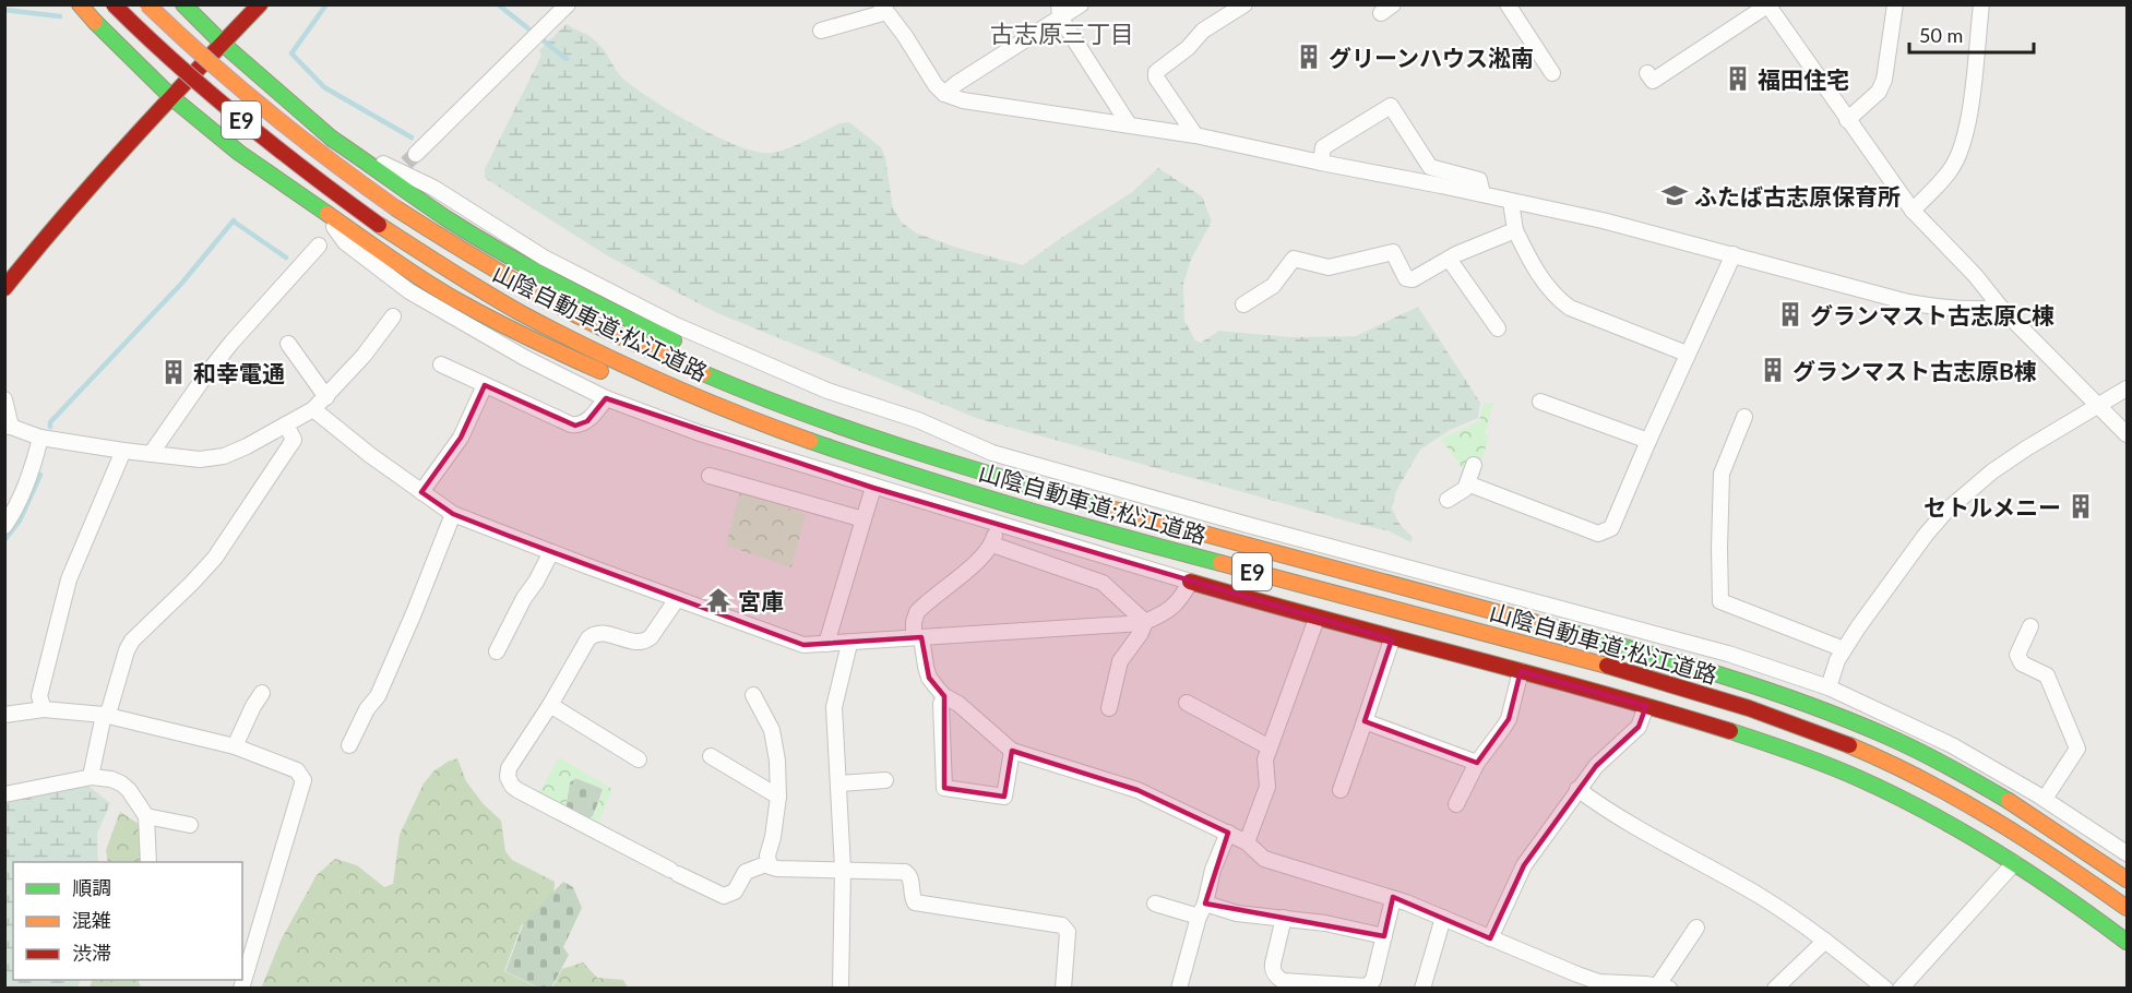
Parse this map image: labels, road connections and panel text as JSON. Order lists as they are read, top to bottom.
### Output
{
  "streets": {
    "main road": ["E9", "山陰自動車道;松江道路"]
  },
  "districts": ["古志原三丁目"],
  "places": {
    "building": [
      "グリーンハウス淞南",
      "福田住宅",
      "グランマスト古志原C棟",
      "グランマスト古志原B棟",
      "和幸電通",
      "セトルメニー"
    ],
    "school or university": ["ふたば古志原保育所"],
    "temple": ["宮庫"]
  },
  "legend": ["順調", "混雑", "渋滞"],
  "scale_bar": "50 m"
}
